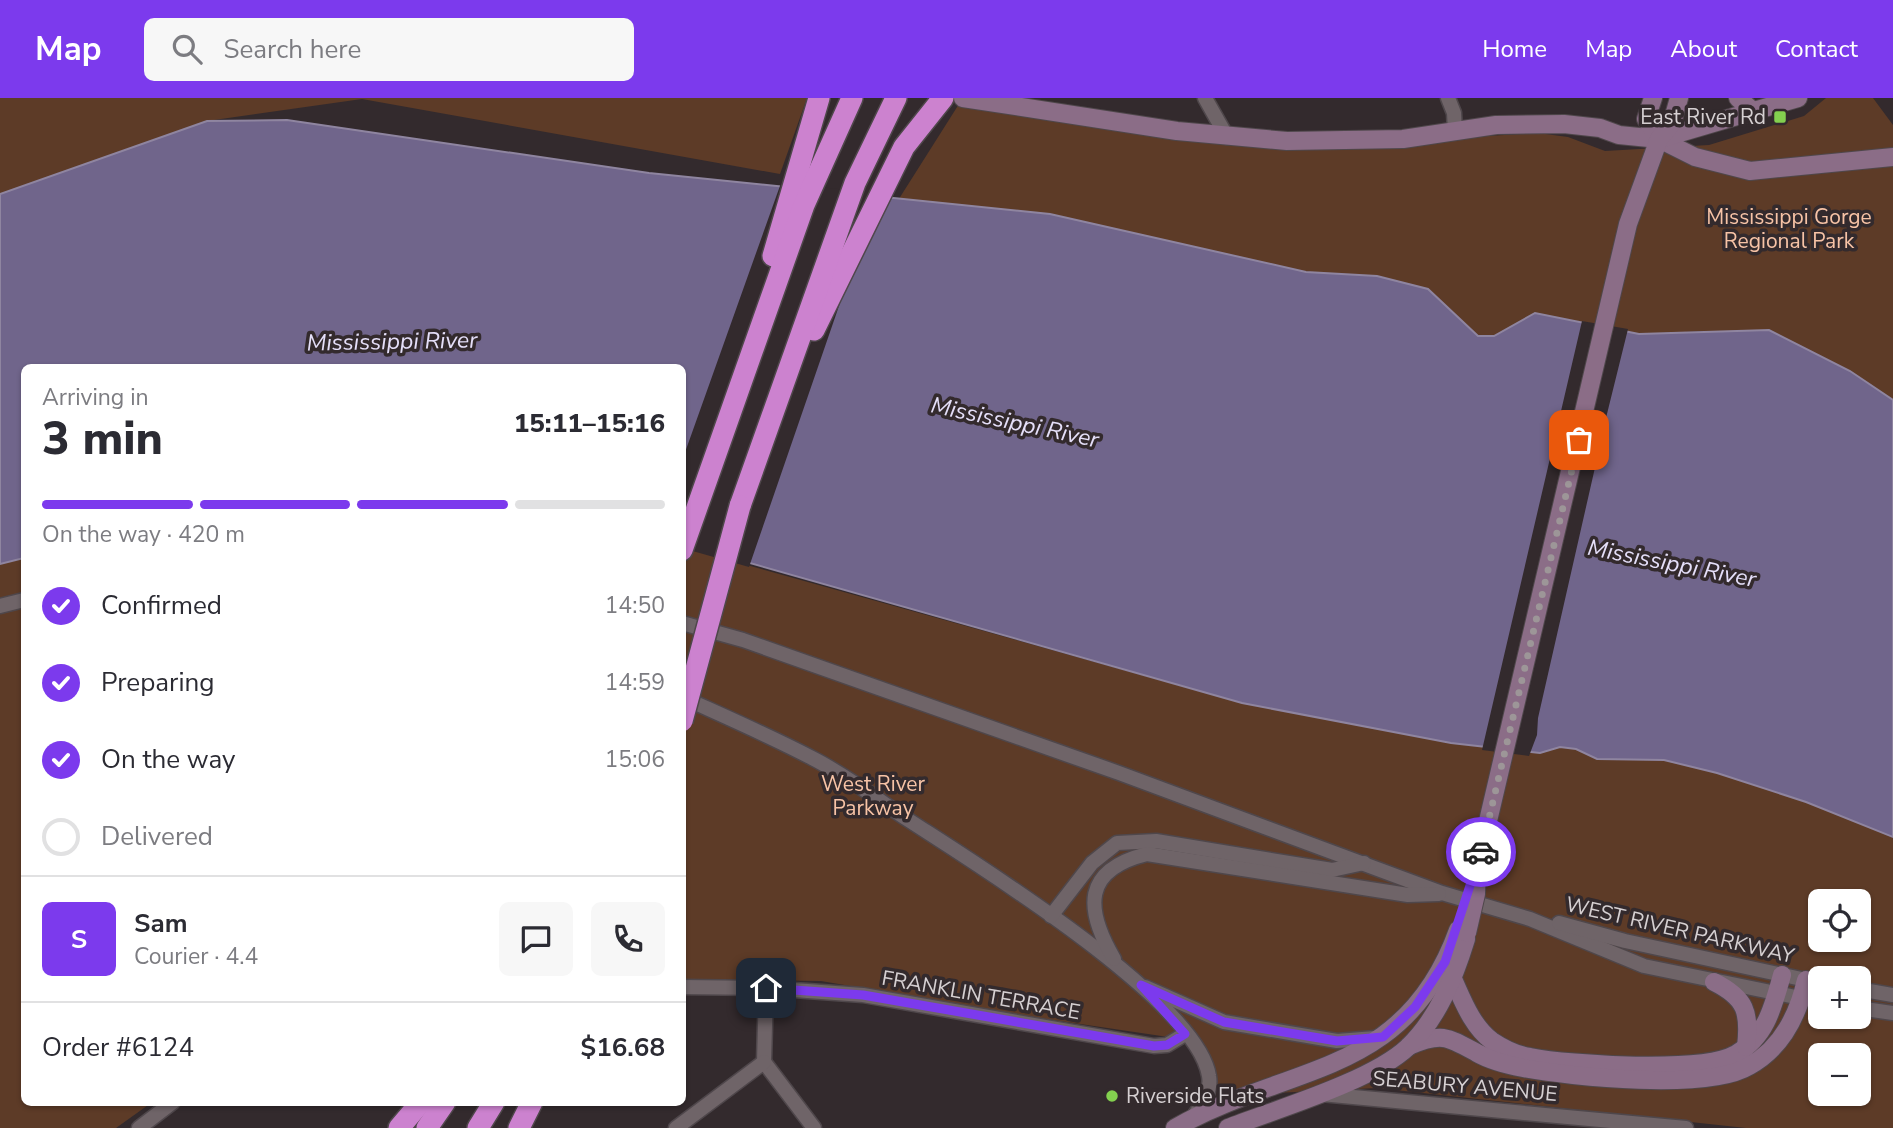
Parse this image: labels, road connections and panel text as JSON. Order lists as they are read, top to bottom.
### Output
{
  "streets": {
    "street": ["WEST RIVER PARKWAY", "FRANKLIN TERRACE", "SEABURY AVENUE"]
  },
  "water": ["Mississippi River"],
  "parks": ["Mississippi Gorge Regional Park", "West River Parkway"],
  "places": {
    "transit": ["East River Rd"],
    "other": ["Riverside Flats"]
  },
  "page": {
    "header": "Map",
    "search": "Search here",
    "nav": [
      "Home",
      "Map",
      "About",
      "Contact"
    ],
    "heading": ["3 min", "Arriving in", "15:11–15:16"],
    "panel": [
      "Sam",
      "Courier · 4.4",
      "Order #6124",
      "$16.68"
    ],
    "bar": "On the way · 420 m",
    "list": [
      ["Confirmed", "14:50"],
      ["Preparing", "14:59"],
      ["On the way", "15:06"],
      "Delivered"
    ],
    "map_buttons": ["+", "−"],
    "round": "S"
  }
}
